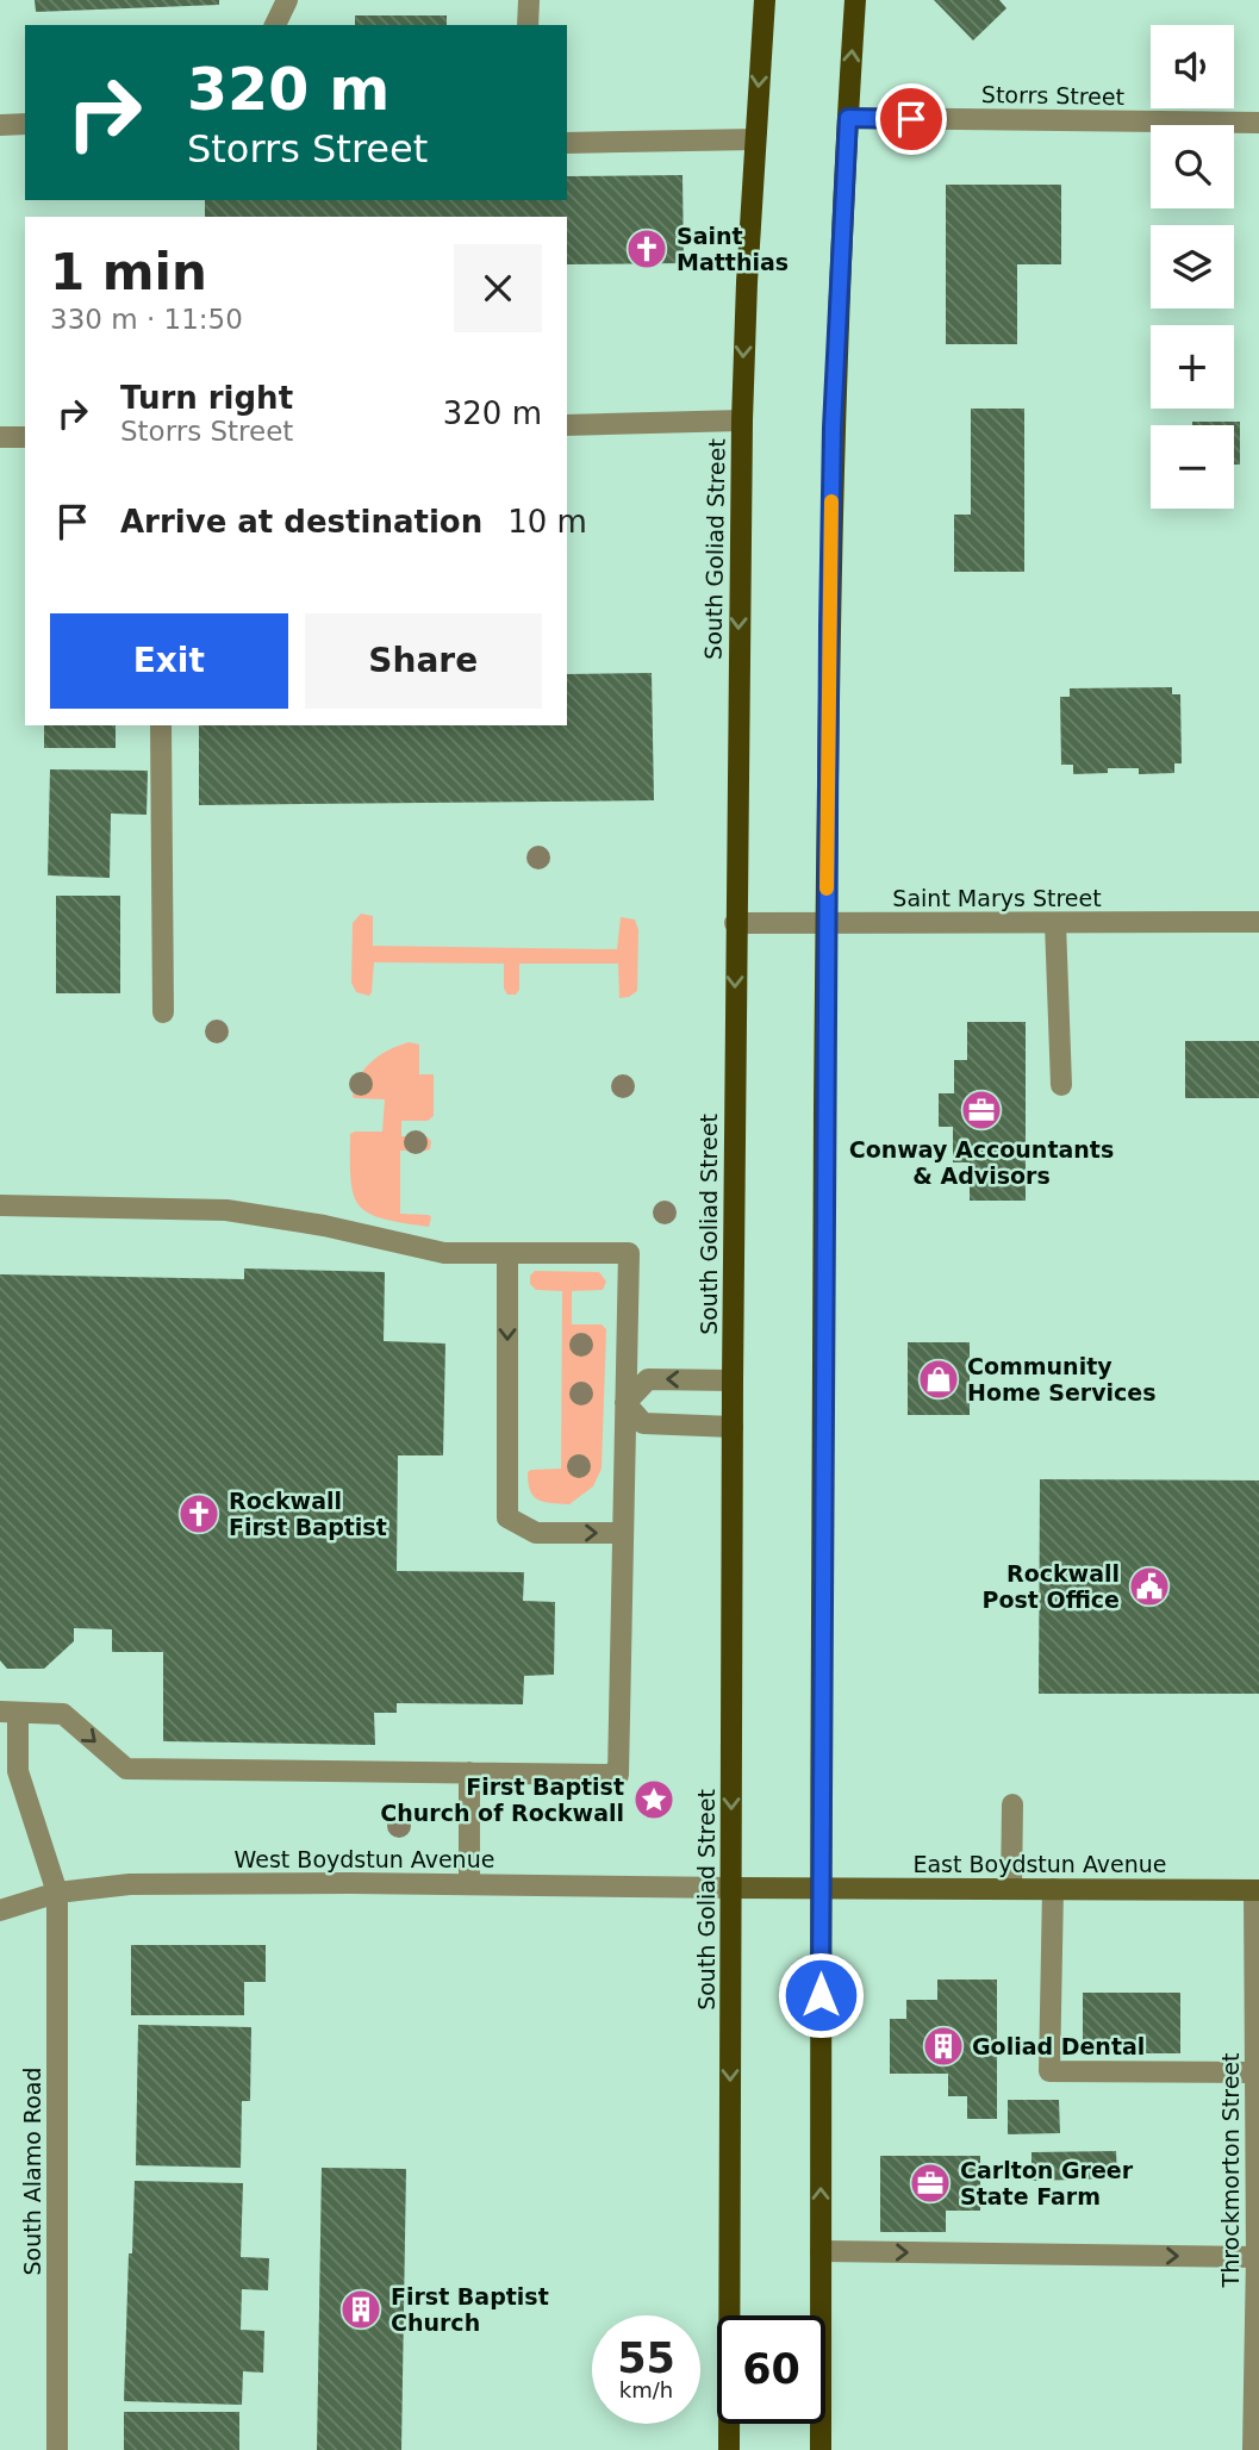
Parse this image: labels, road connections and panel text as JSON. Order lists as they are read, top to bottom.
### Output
{
  "streets": {
    "main road": ["South Goliad Street"],
    "street": [
      "Storrs Street",
      "Saint Marys Street",
      "West Boydstun Avenue",
      "East Boydstun Avenue",
      "Throckmorton Street",
      "South Alamo Road"
    ]
  },
  "crossings": [
    ["South Goliad Street", "Saint Marys Street"],
    ["South Goliad Street", "West Boydstun Avenue"],
    ["South Goliad Street", "East Boydstun Avenue"],
    ["West Boydstun Avenue", "East Boydstun Avenue"],
    ["West Boydstun Avenue", "South Alamo Road"],
    ["East Boydstun Avenue", "Throckmorton Street"]
  ],
  "places": {
    "church": ["Saint Matthias", "Rockwall First Baptist"],
    "office": ["Conway Accountants & Advisors", "Carlton Greer State Farm"],
    "shop": ["Community Home Services"],
    "public building": ["Rockwall Post Office"],
    "place": ["First Baptist Church of Rockwall"],
    "building": ["Goliad Dental", "First Baptist Church"]
  },
  "page": {
    "map_buttons": ["+", "−"],
    "turn": ["320 m", "Storrs Street"],
    "heading": ["1 min", "330 m · 11:50"],
    "list": [
      {
        "name": "Turn right",
        "note": "Storrs Street",
        "value": "320 m"
      },
      {
        "name": "Arrive at destination",
        "value": "10 m"
      }
    ],
    "buttons": ["Exit", "Share"],
    "speed": "55 km/h",
    "limit": "60"
  }
}
